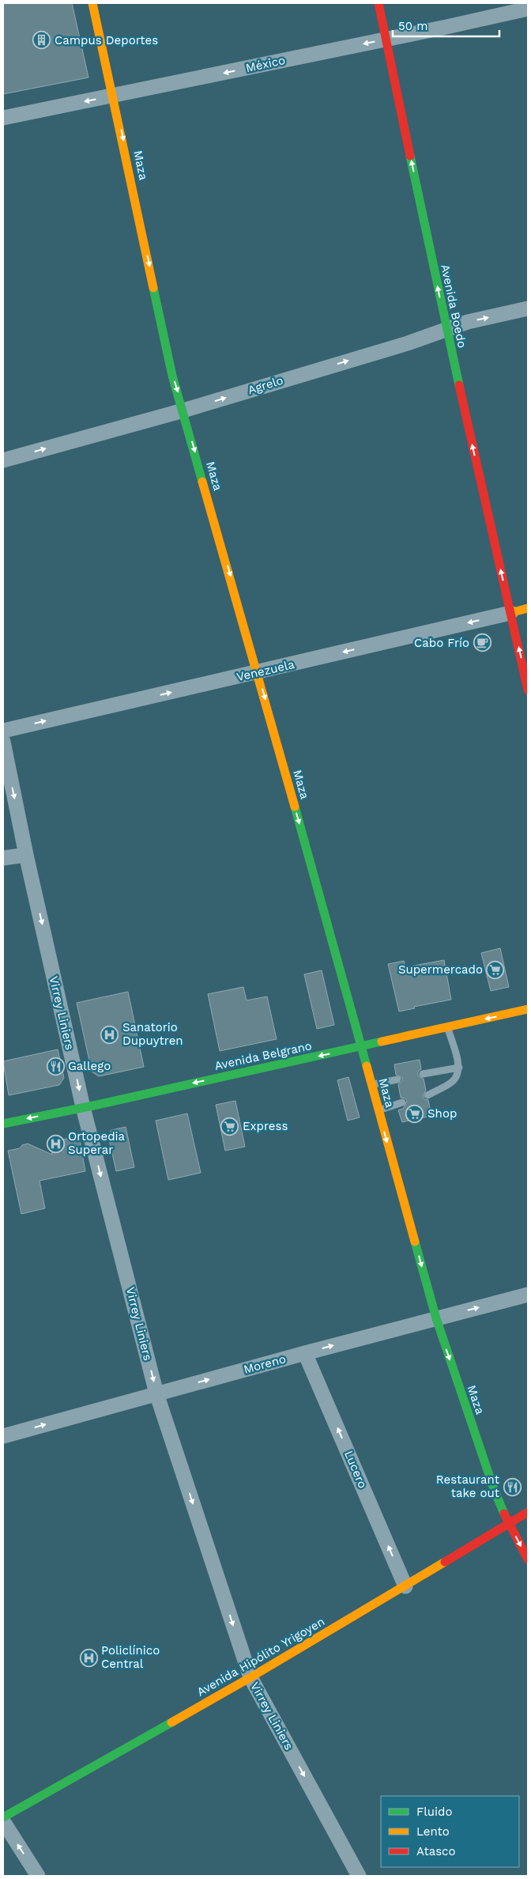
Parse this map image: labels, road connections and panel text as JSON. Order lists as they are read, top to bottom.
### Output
{
  "streets": {
    "street": [
      "México",
      "Maza",
      "Avenida Boedo",
      "Agrelo",
      "Venezuela",
      "Virrey Liniers",
      "Avenida Belgrano",
      "Moreno",
      "Lucero",
      "Avenida Hipólito Yrigoyen"
    ]
  },
  "crossings": [
    ["México", "Maza"],
    ["México", "Avenida Boedo"],
    ["Maza", "Agrelo"],
    ["Maza", "Venezuela"],
    ["Maza", "Avenida Belgrano"],
    ["Maza", "Moreno"],
    ["Maza", "Avenida Hipólito Yrigoyen"],
    ["Avenida Boedo", "Agrelo"],
    ["Avenida Boedo", "Venezuela"],
    ["Virrey Liniers", "Avenida Belgrano"],
    ["Virrey Liniers", "Moreno"],
    ["Virrey Liniers", "Avenida Hipólito Yrigoyen"],
    ["Moreno", "Lucero"],
    ["Lucero", "Avenida Hipólito Yrigoyen"]
  ],
  "one_way": [
    "México",
    "Maza",
    "Avenida Boedo",
    "Agrelo",
    "Virrey Liniers",
    "Avenida Belgrano",
    "Moreno",
    "Lucero"
  ],
  "places": {
    "building": ["Campus Deportes"],
    "cafe": ["Cabo Frío"],
    "supermarket": ["Supermercado", "Shop", "Express"],
    "hospital": ["Sanatorio Dupuytren", "Ortopedia Superar", "Policlínico Central"],
    "restaurant": ["Gallego", "Restaurant take out"]
  },
  "legend": ["Fluido", "Lento", "Atasco"],
  "scale_bar": "50 m"
}
